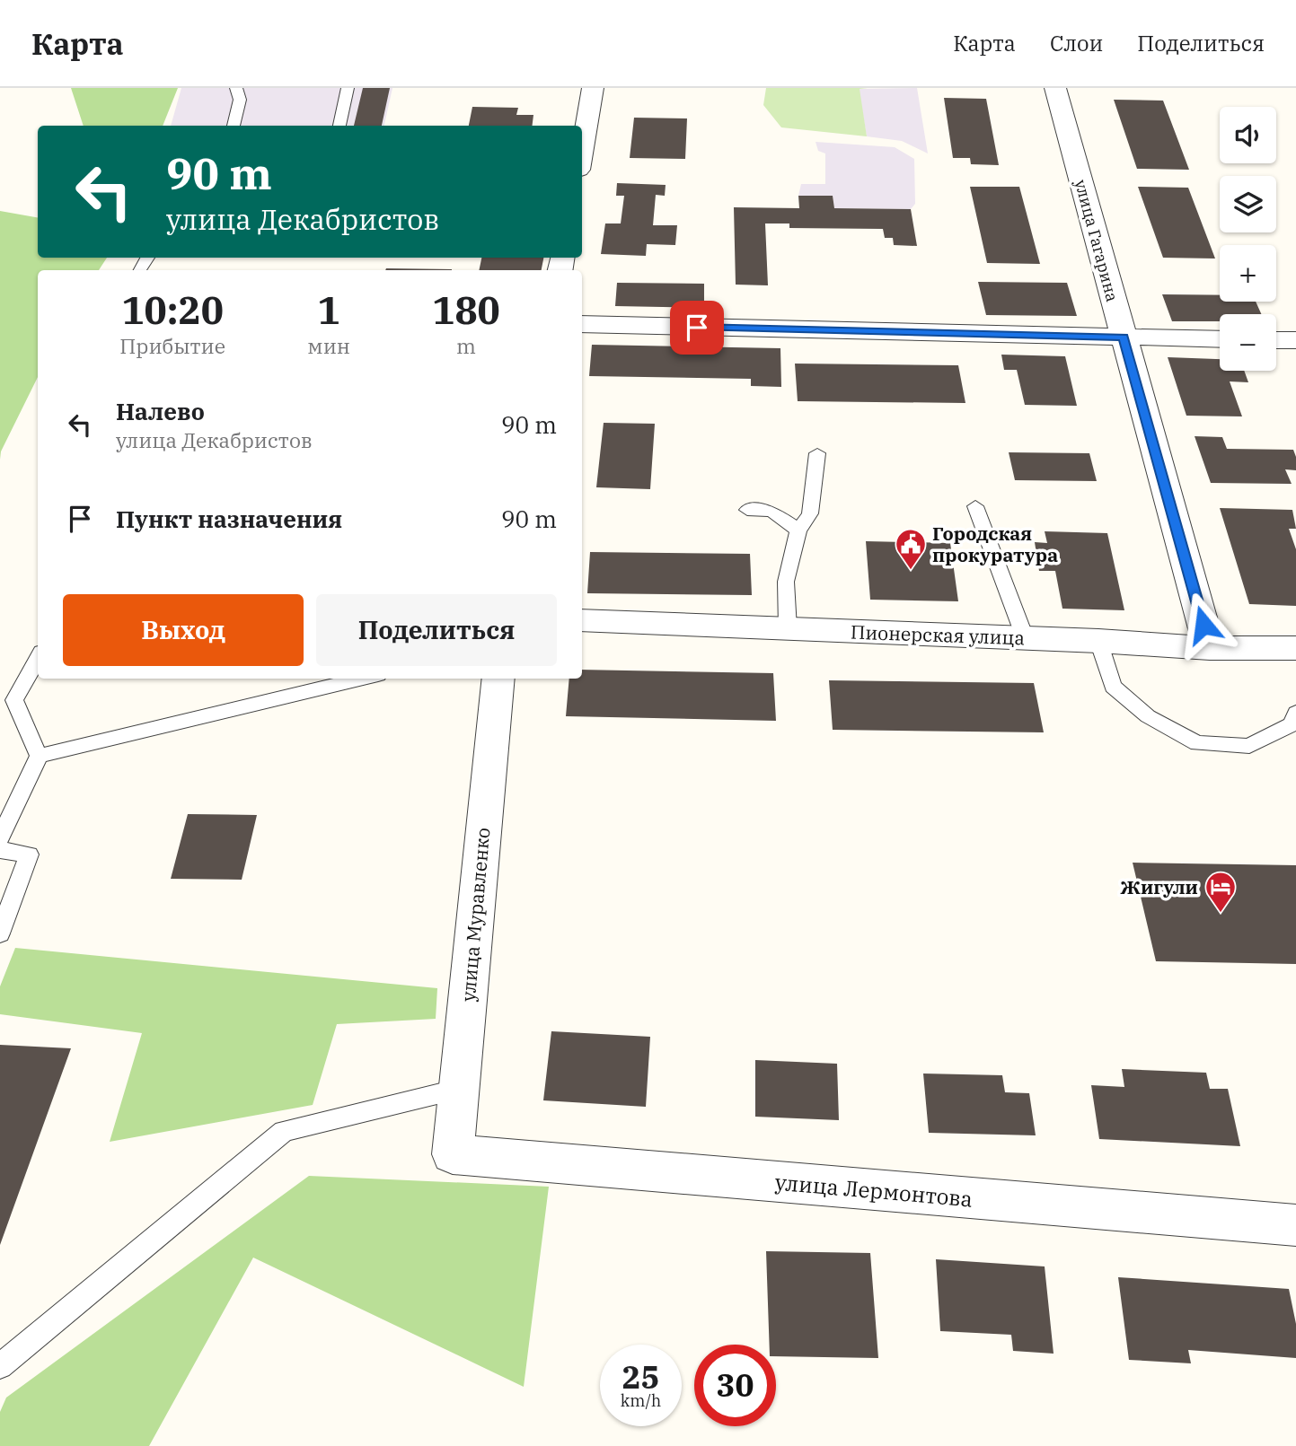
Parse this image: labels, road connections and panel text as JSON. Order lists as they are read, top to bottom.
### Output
{
  "streets": {
    "street": [
      "улица Гагарина",
      "Пионерская улица",
      "улица Муравленко",
      "улица Лермонтова"
    ]
  },
  "crossings": [
    ["улица Гагарина", "Пионерская улица"],
    ["улица Муравленко", "улица Лермонтова"]
  ],
  "places": {
    "public building": ["Городская прокуратура"],
    "hotel": ["Жигули"]
  },
  "page": {
    "header": "Карта",
    "nav": ["Карта", "Слои", "Поделиться"],
    "map_buttons": ["+", "−"],
    "turn": ["90 m", "улица Декабристов"],
    "eta": [
      "10:20",
      "Прибытие",
      "1",
      "мин",
      "180",
      "m"
    ],
    "list": [
      {
        "name": "Налево",
        "note": "улица Декабристов",
        "value": "90 m"
      },
      {
        "name": "Пункт назначения",
        "value": "90 m"
      }
    ],
    "buttons": ["Выход", "Поделиться"],
    "speed": "25 km/h",
    "limit": "30"
  }
}
